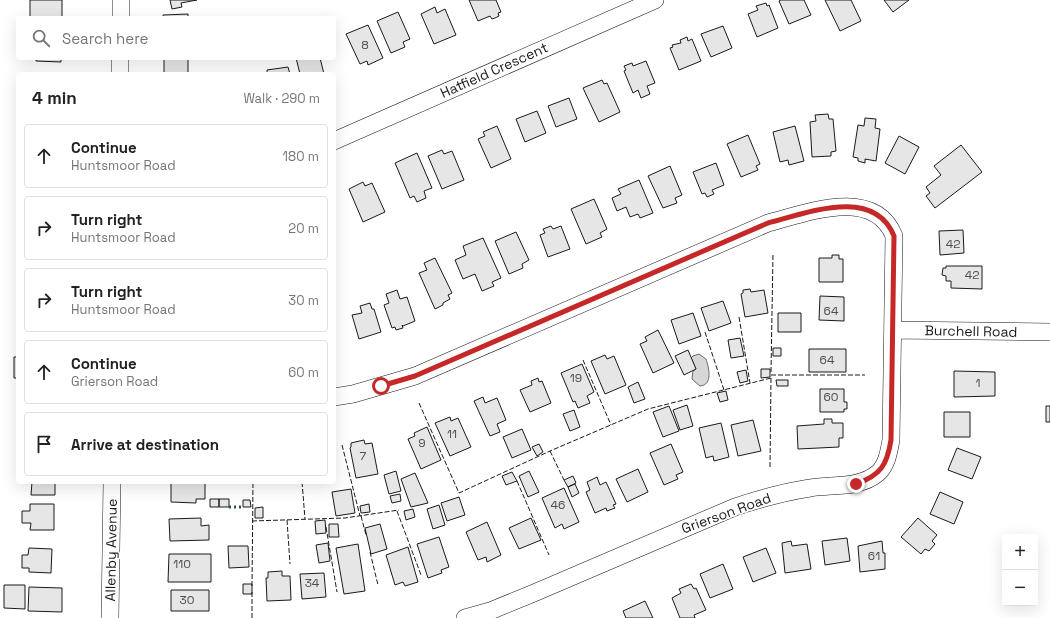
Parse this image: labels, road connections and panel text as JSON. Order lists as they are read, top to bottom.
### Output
{
  "streets": {
    "street": [
      "Hatfield Crescent",
      "Burchell Road",
      "Grierson Road",
      "Allenby Avenue"
    ]
  },
  "crossings": [
    ["Burchell Road", "Grierson Road"]
  ],
  "house_numbers": [
    "8",
    "42",
    "42",
    "64",
    "64",
    "19",
    "1",
    "60",
    "11",
    "9",
    "7",
    "46",
    "61",
    "110",
    "34",
    "30"
  ],
  "page": {
    "search": "Search here",
    "heading": ["4 min", "Walk · 290 m"],
    "list": [
      ["Continue", "Huntsmoor Road", "180 m"],
      ["Turn right", "Huntsmoor Road", "20 m"],
      ["Turn right", "Huntsmoor Road", "30 m"],
      ["Continue", "Grierson Road", "60 m"],
      "Arrive at destination"
    ],
    "map_buttons": ["+", "−"]
  }
}
